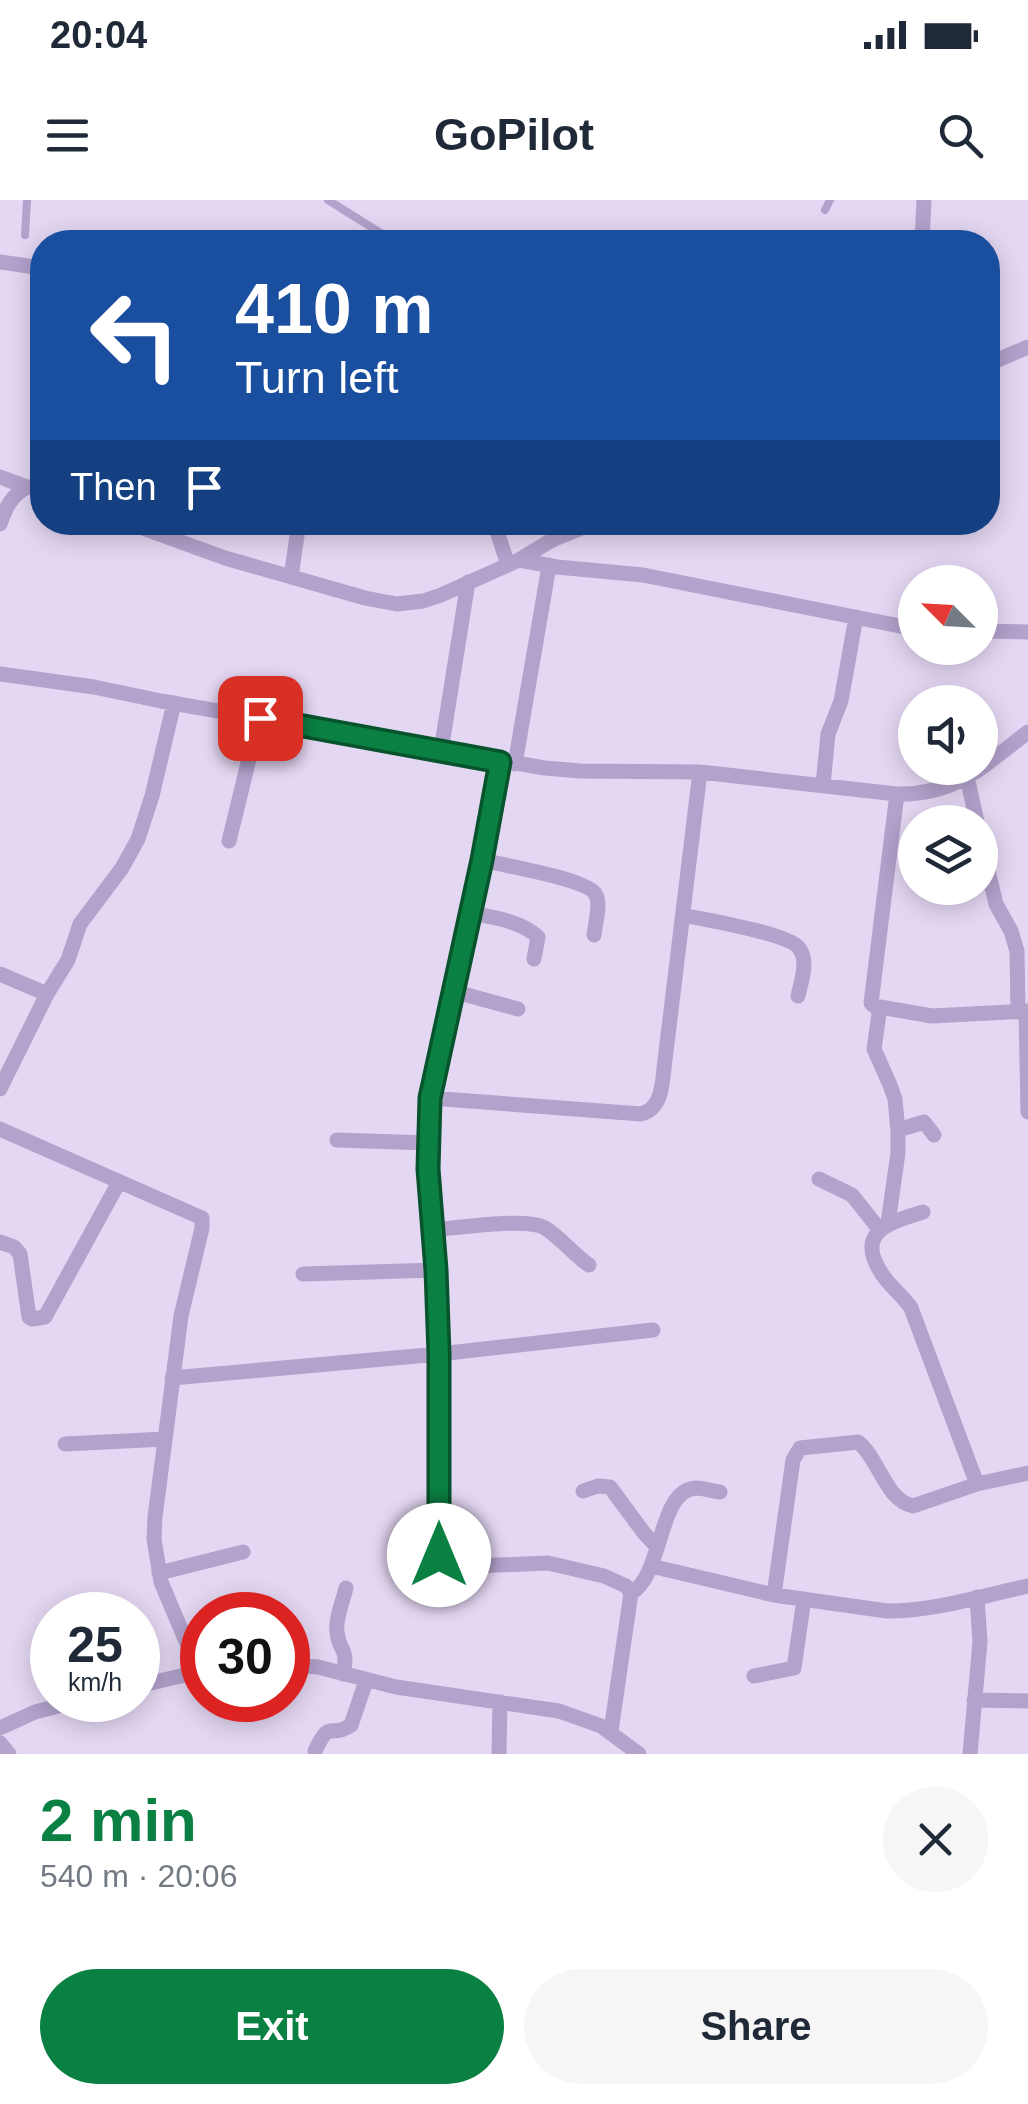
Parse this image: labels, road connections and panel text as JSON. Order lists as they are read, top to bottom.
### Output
{
  "north": "top left",
  "page": {
    "status": "20:04",
    "header": "GoPilot",
    "turn": ["410 m", "Turn left"],
    "then": "Then",
    "speed": "25 km/h",
    "limit": "30",
    "heading": ["2 min", "540 m · 20:06"],
    "buttons": ["Exit", "Share"]
  }
}
